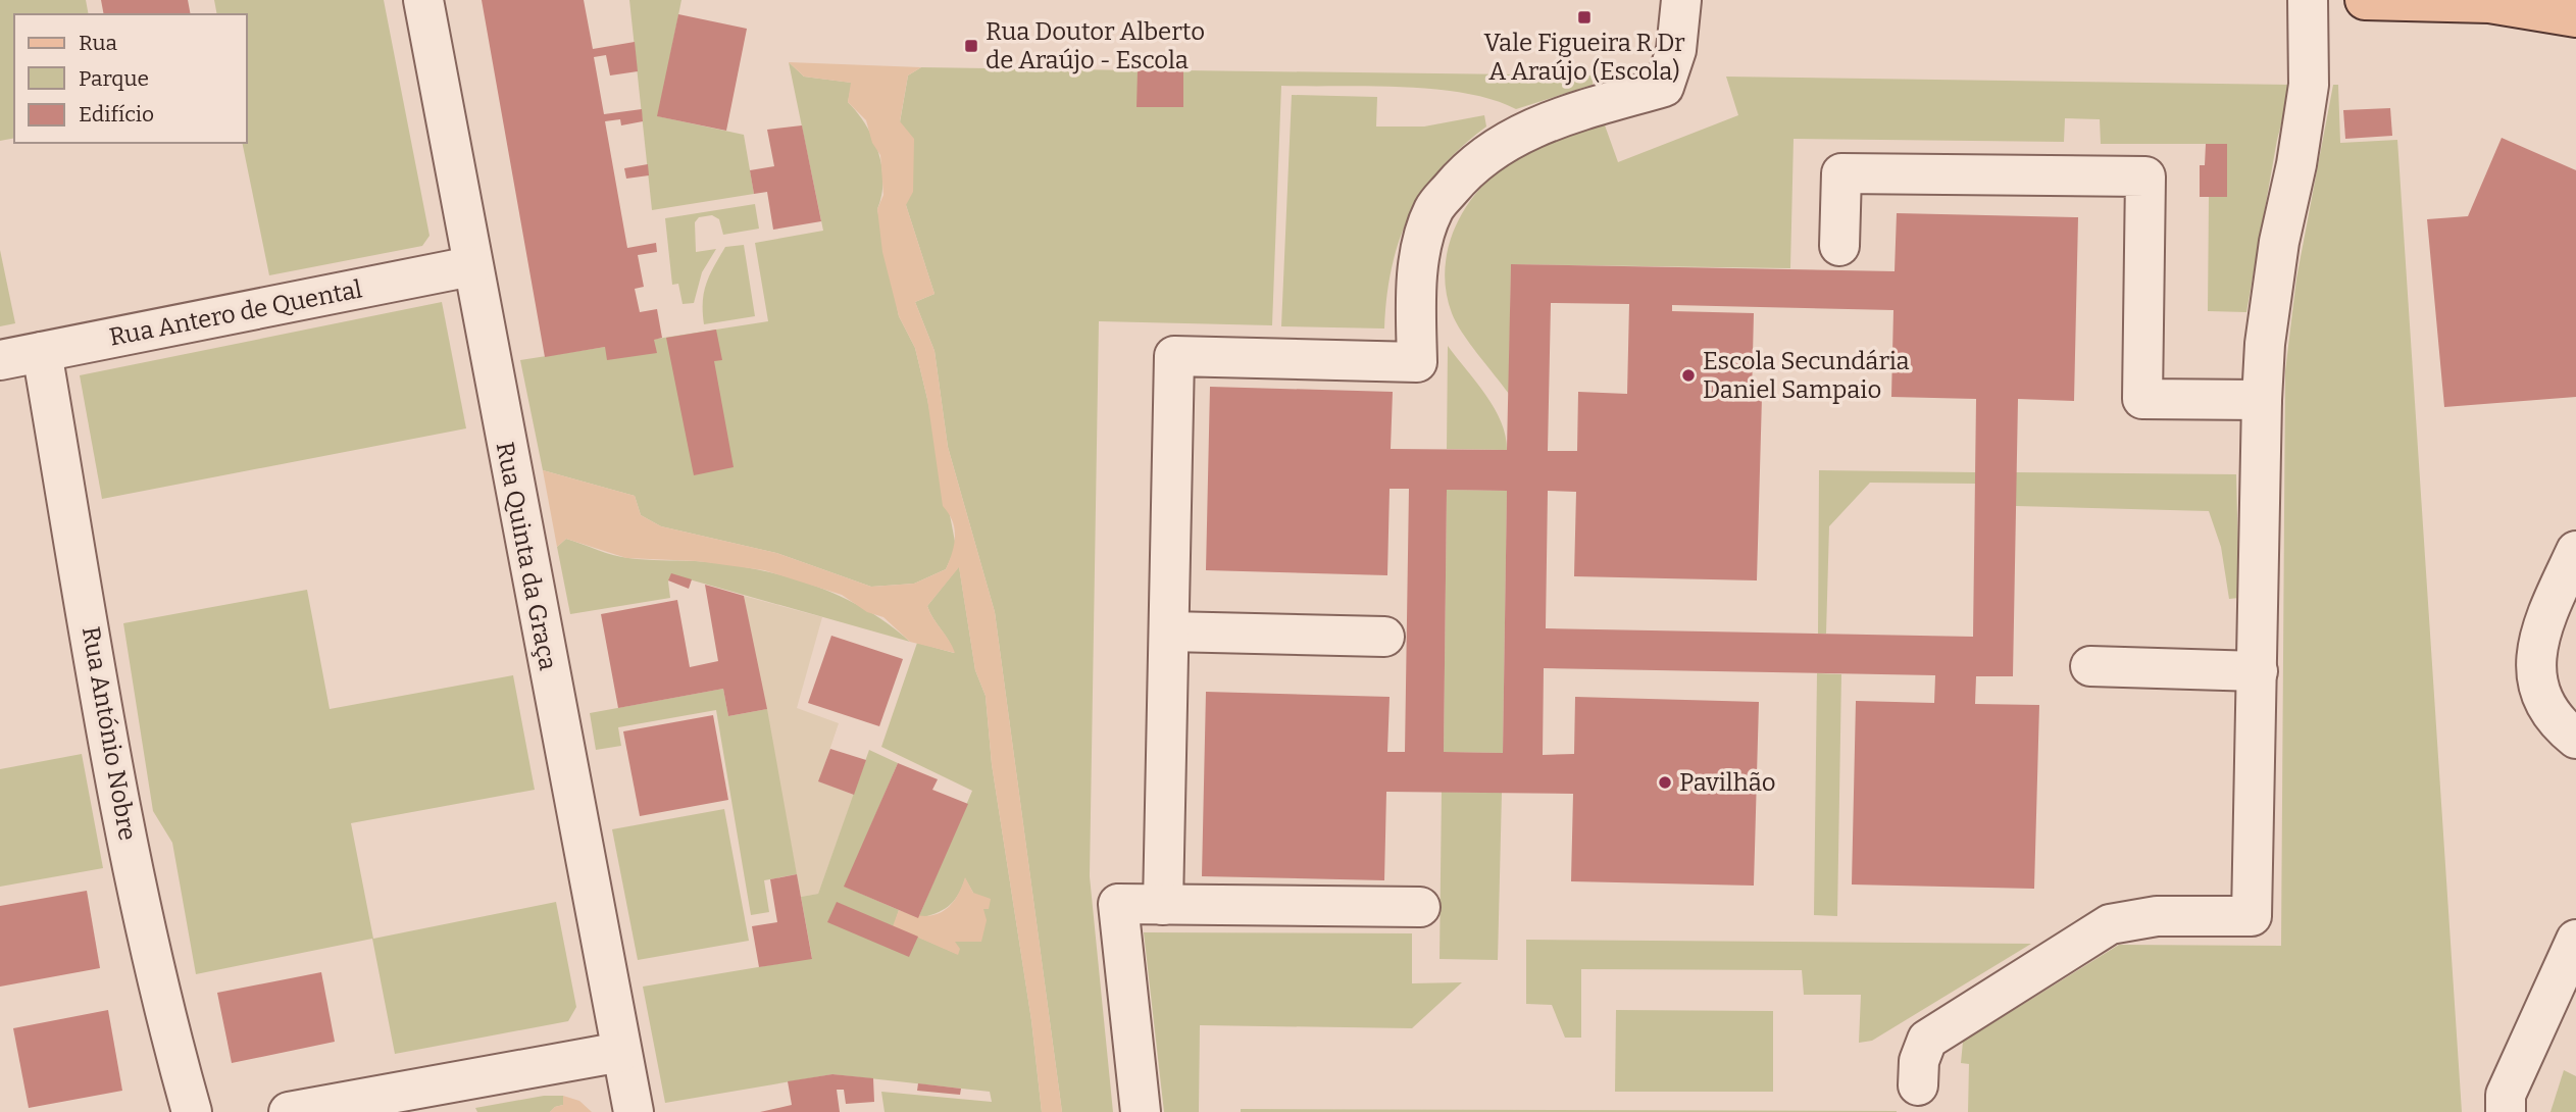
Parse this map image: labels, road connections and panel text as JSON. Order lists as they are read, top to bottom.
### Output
{
  "streets": {
    "street": ["Rua Antero de Quental", "Rua Quinta da Graça", "Rua António Nobre"]
  },
  "crossings": [
    ["Rua Antero de Quental", "Rua Quinta da Graça"],
    ["Rua Antero de Quental", "Rua António Nobre"]
  ],
  "places": {
    "transit": ["Vale Figueira R Dr A Araújo (Escola)", "Rua Doutor Alberto de Araújo - Escola"],
    "other": ["Escola Secundária Daniel Sampaio", "Pavilhão"]
  },
  "legend": ["Rua", "Parque", "Edifício"]
}
